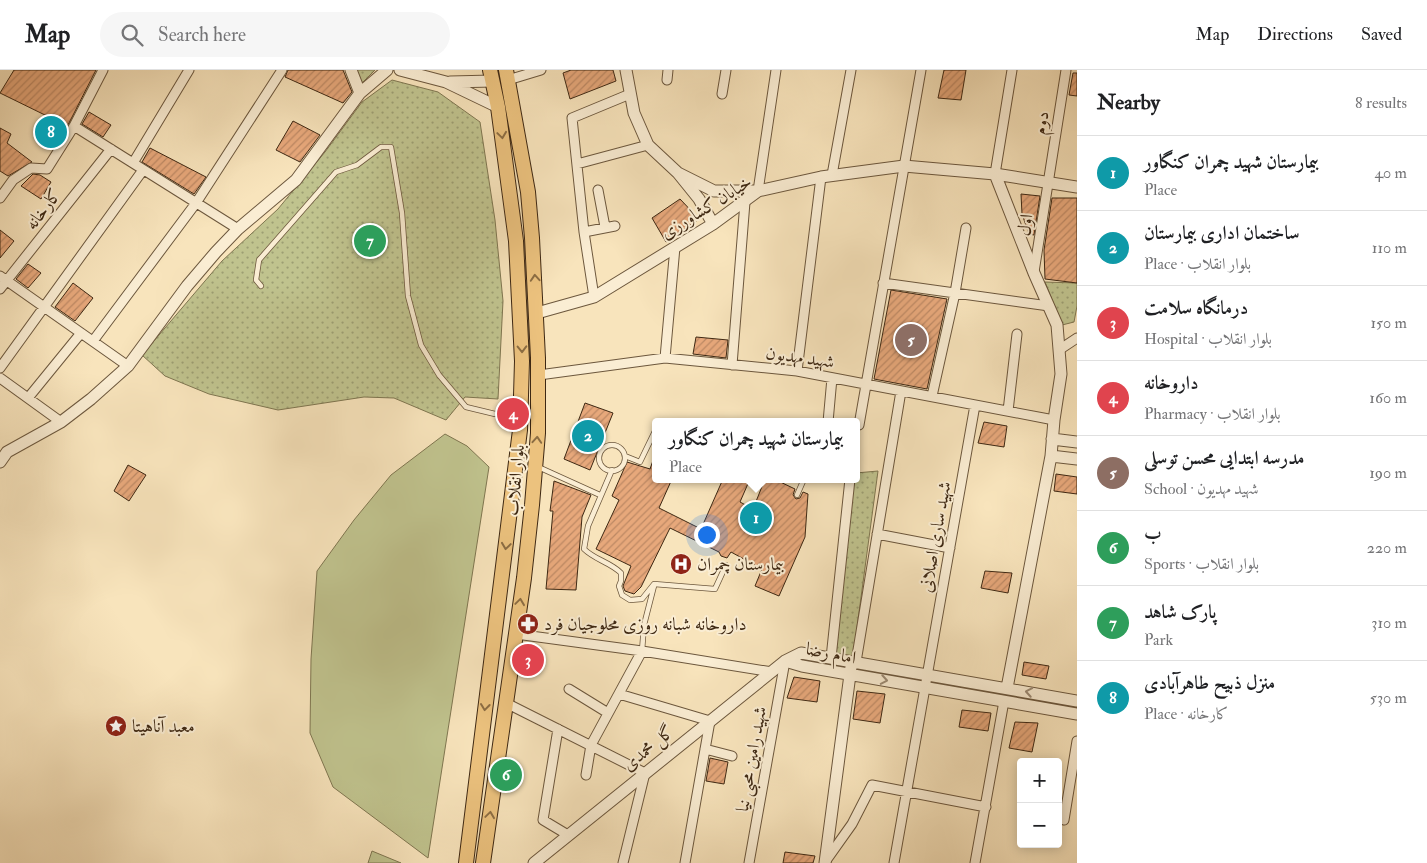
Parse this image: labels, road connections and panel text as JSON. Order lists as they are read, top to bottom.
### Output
{
  "streets": {
    "main road": ["بلوار انقلاب"],
    "street": [
      "دوم",
      "خیابان کشاورزی",
      "کارخانه",
      "اول",
      "شهید مهدیون",
      "شهید ساری اصلانی",
      "امام رضا",
      "گل محمدی",
      "شهید رامین محبی نیا"
    ]
  },
  "crossings": [
    ["دوم", "خیابان کشاورزی"],
    ["دوم", "اول"],
    ["خیابان کشاورزی", "اول"],
    ["خیابان کشاورزی", "بلوار انقلاب"],
    ["شهید مهدیون", "بلوار انقلاب"],
    ["شهید مهدیون", "شهید ساری اصلانی"],
    ["شهید ساری اصلانی", "امام رضا"],
    ["امام رضا", "گل محمدی"],
    ["امام رضا", "شهید رامین محبی نیا"],
    ["گل محمدی", "شهید رامین محبی نیا"]
  ],
  "places": {
    "hospital": ["بیمارستان چمران"],
    "pharmacy": ["داروخانه شبانه روزی محلوجیان فرد"],
    "place": ["معبد آناهیتا"]
  },
  "page": {
    "header": "Map",
    "search": "Search here",
    "nav": ["Map", "Directions", "Saved"],
    "heading": ["Nearby", "8 results"],
    "pins": [
      "8",
      "7",
      "5",
      "4",
      "2",
      "1",
      "3",
      "6"
    ],
    "list": [
      {
        "mark": "1",
        "name": "بیمارستان شهید چمران کنگاور",
        "note": "Place",
        "value": "40 m"
      },
      {
        "mark": "2",
        "name": "ساختمان اداری بیمارستان",
        "note": "Place · بلوار انقلاب",
        "value": "110 m"
      },
      {
        "mark": "3",
        "name": "درمانگاه سلامت",
        "note": "Hospital · بلوار انقلاب",
        "value": "150 m"
      },
      {
        "mark": "4",
        "name": "داروخانه",
        "note": "Pharmacy · بلوار انقلاب",
        "value": "160 m"
      },
      {
        "mark": "5",
        "name": "مدرسه ابتدایی محسن توسلی",
        "note": "School · شهید مهدیون",
        "value": "190 m"
      },
      {
        "mark": "6",
        "name": "ب",
        "note": "Sports · بلوار انقلاب",
        "value": "220 m"
      },
      {
        "mark": "7",
        "name": "پارک شاهد",
        "note": "Park",
        "value": "310 m"
      },
      {
        "mark": "8",
        "name": "منزل ذبیح طاهرآبادی",
        "note": "Place · کارخانه",
        "value": "530 m"
      }
    ],
    "popup": ["بیمارستان شهید چمران کنگاور", "Place"],
    "map_buttons": ["+", "−"]
  }
}
